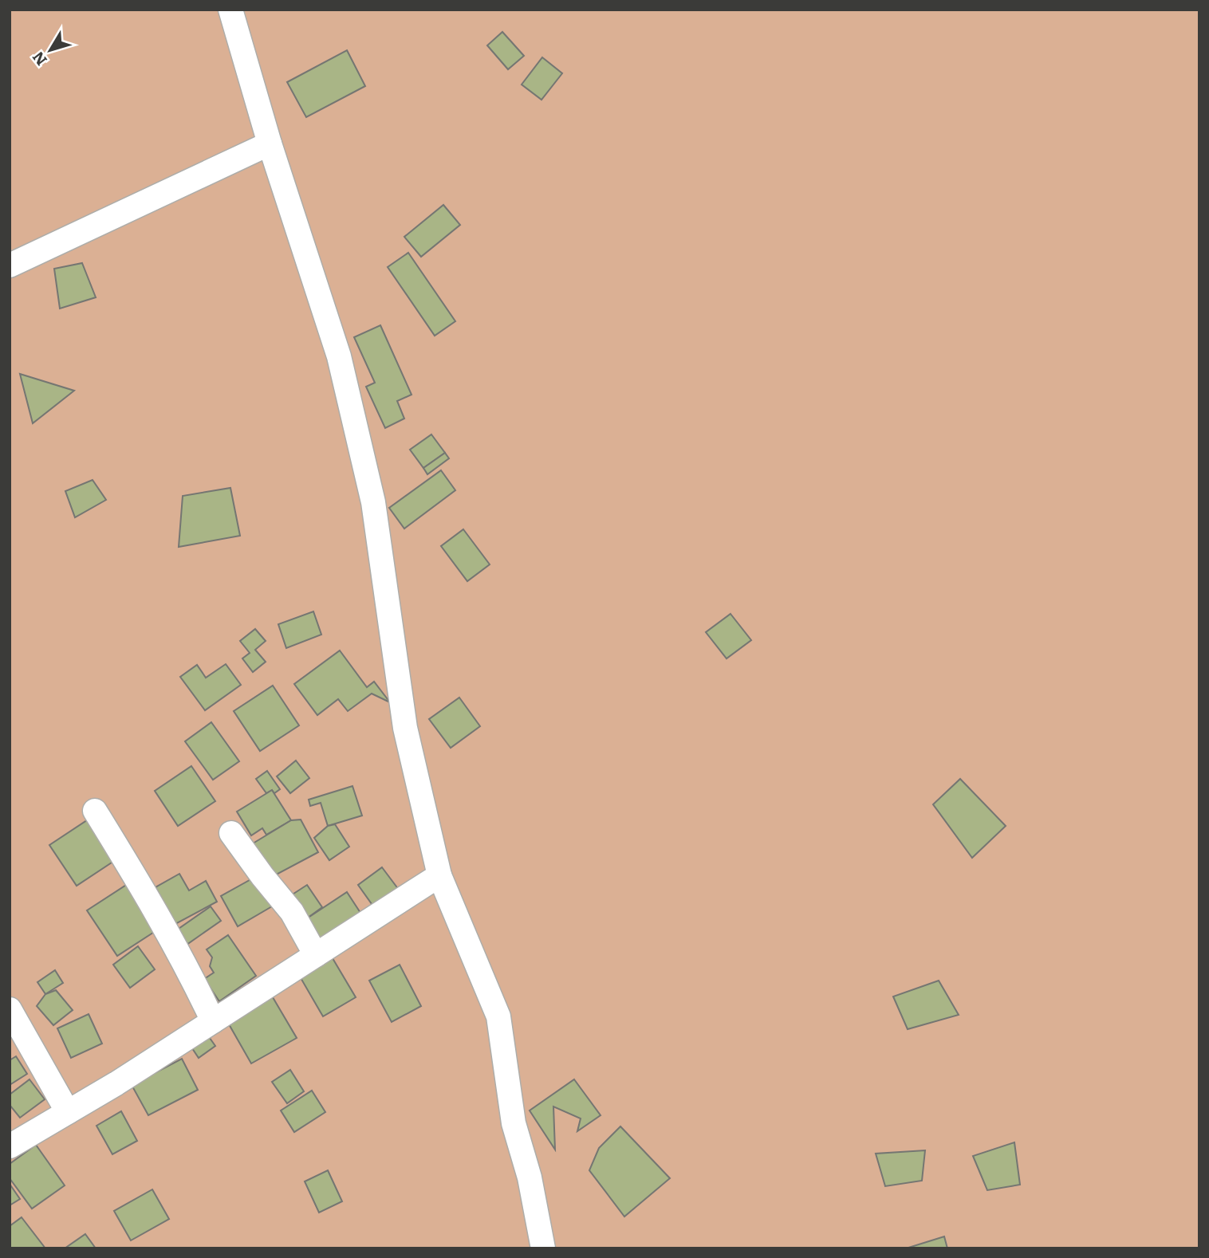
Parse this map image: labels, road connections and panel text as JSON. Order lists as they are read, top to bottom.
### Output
{
  "north": "bottom left"
}
